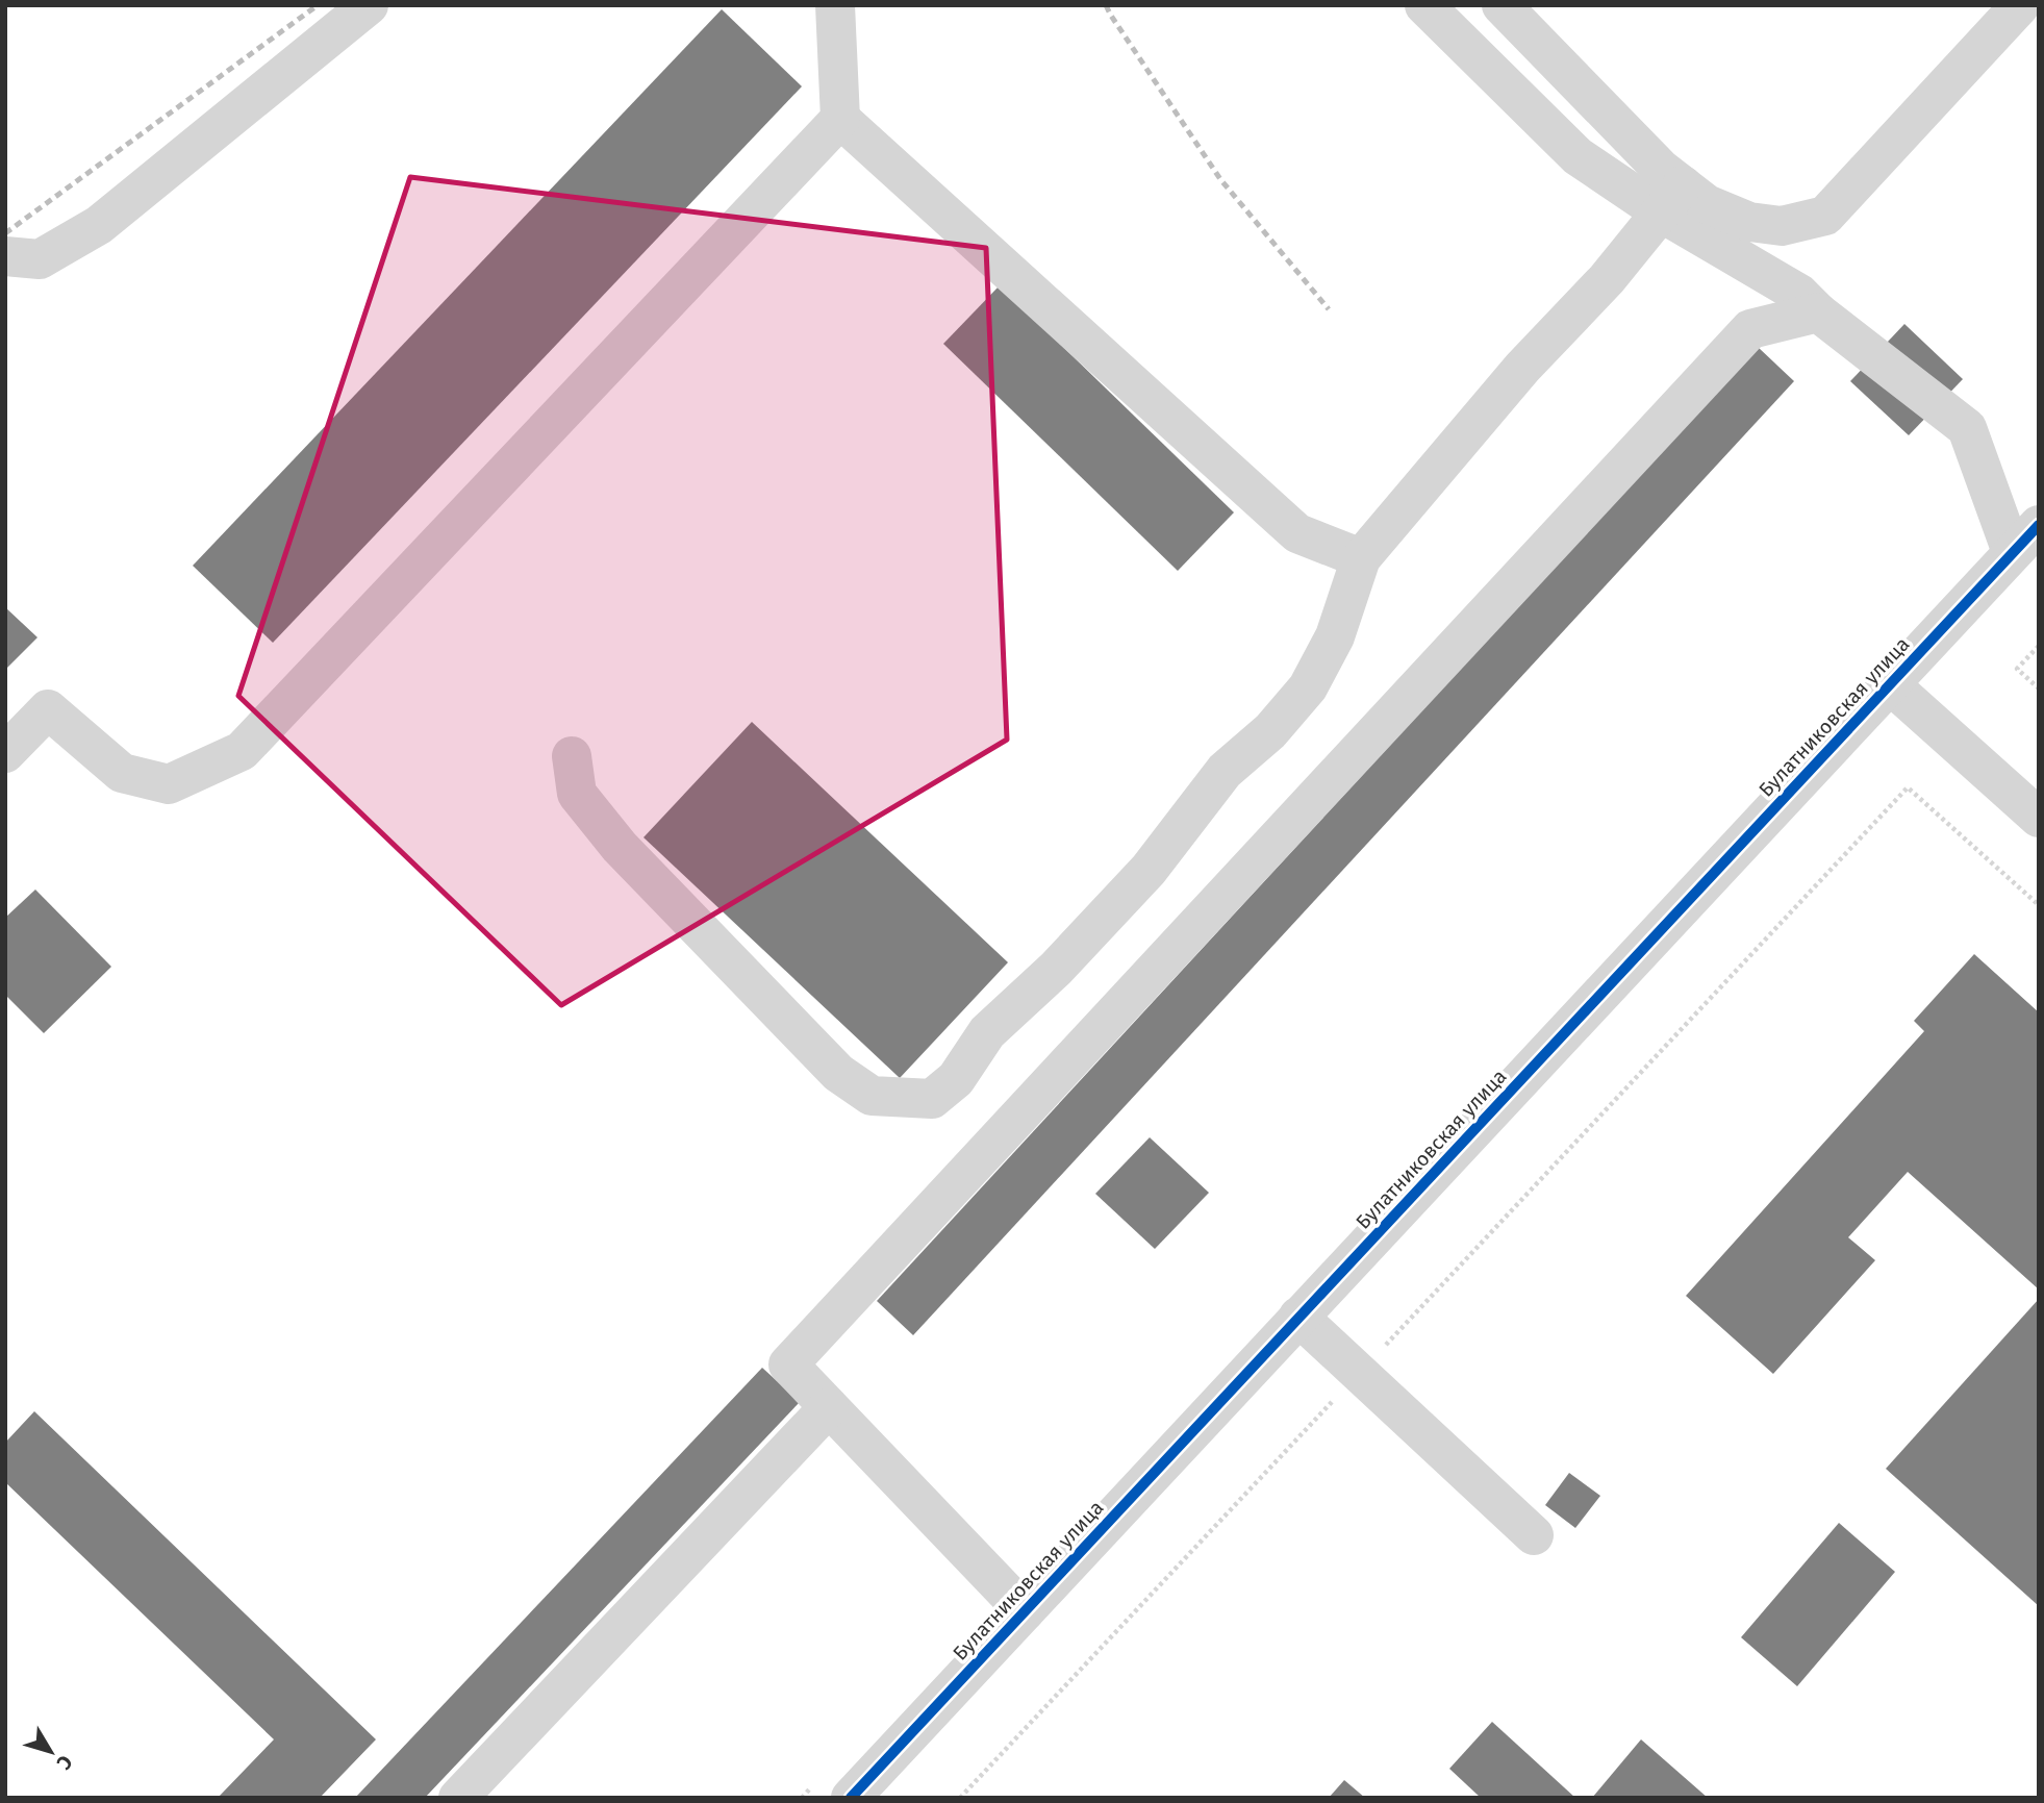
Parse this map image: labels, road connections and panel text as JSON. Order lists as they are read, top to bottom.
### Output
{
  "streets": {
    "street": ["Булатниковская улица"]
  },
  "north": "bottom right"
}
